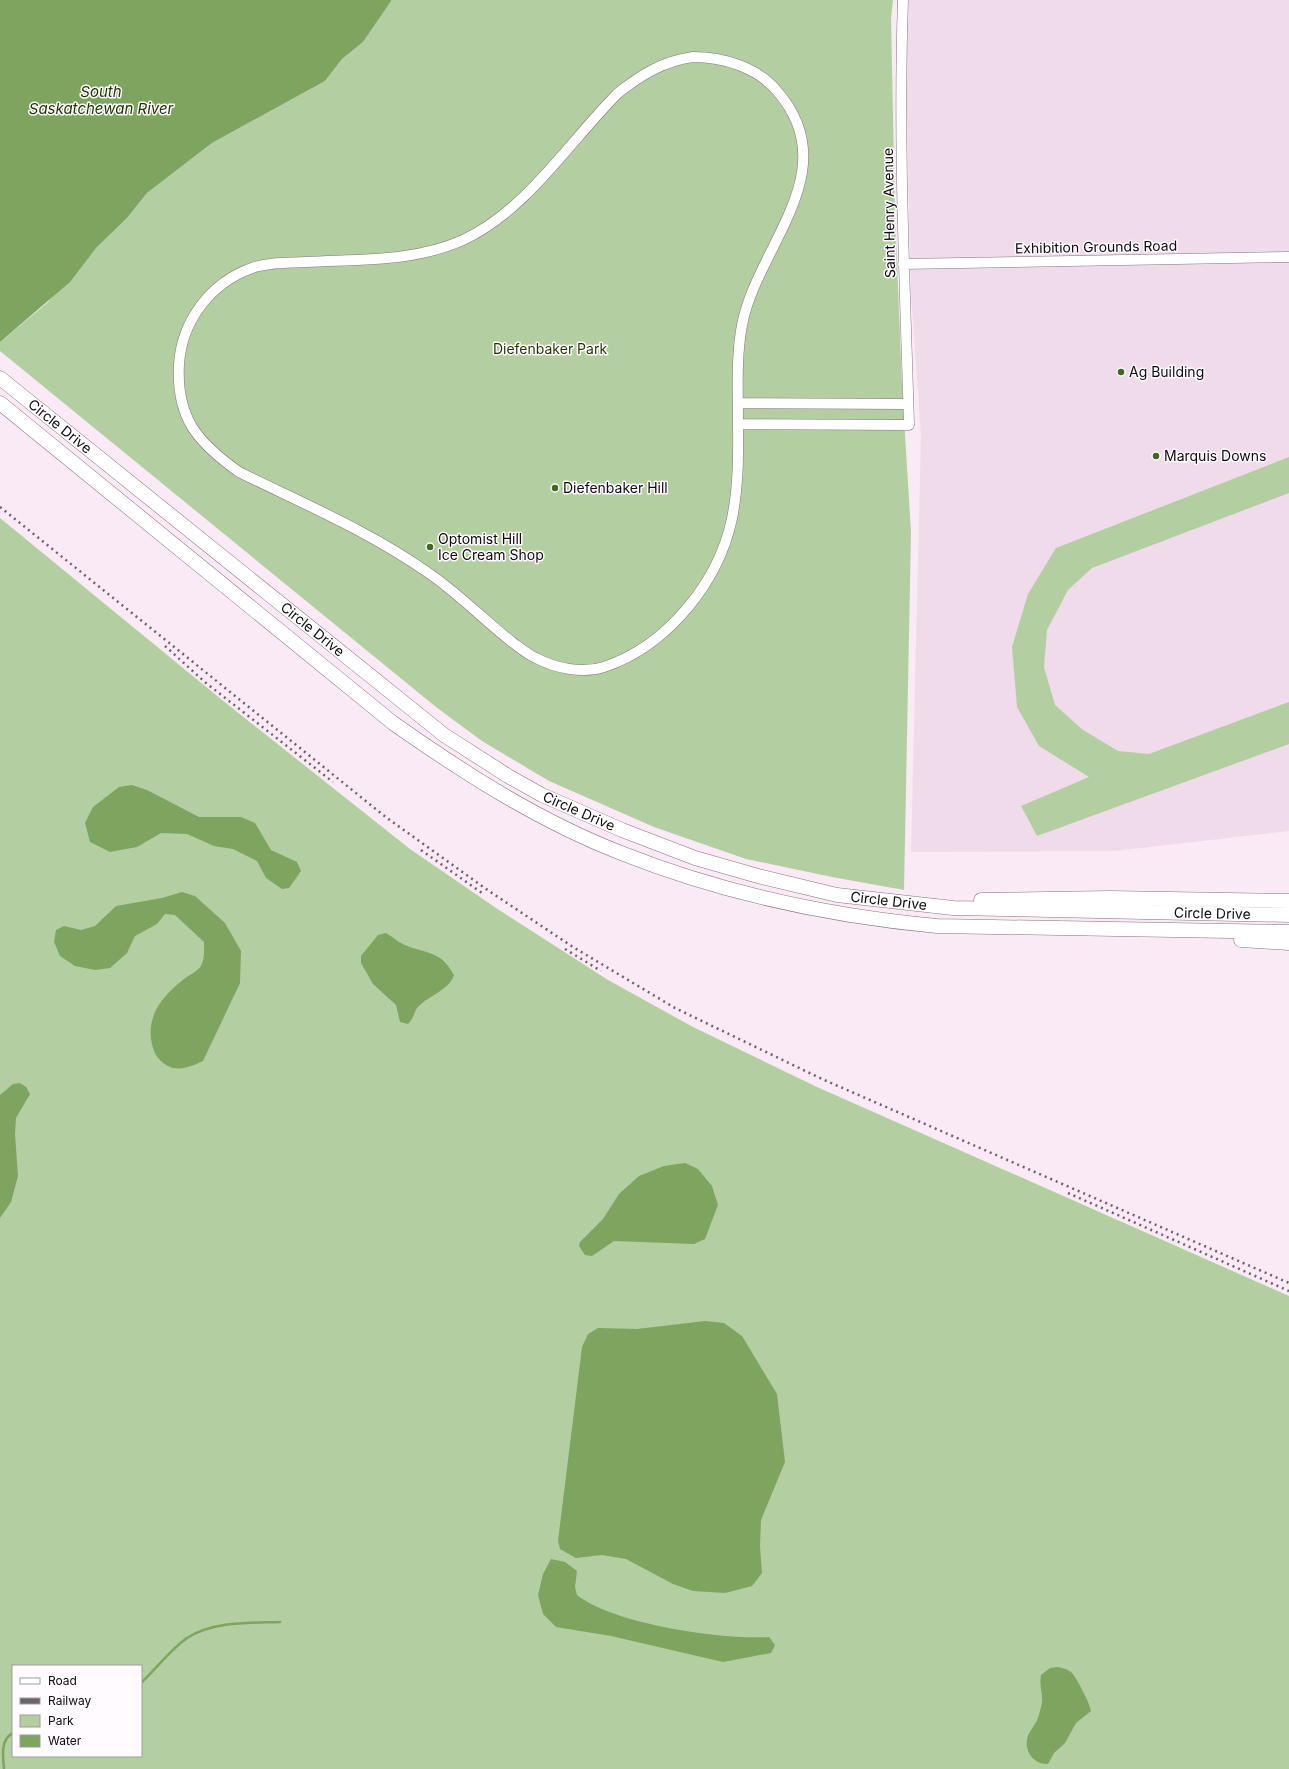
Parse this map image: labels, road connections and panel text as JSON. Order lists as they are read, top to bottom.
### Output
{
  "streets": {
    "highway": ["Circle Drive"],
    "street": ["Saint Henry Avenue", "Exhibition Grounds Road"]
  },
  "crossings": [
    ["Saint Henry Avenue", "Exhibition Grounds Road"]
  ],
  "water": ["South Saskatchewan River"],
  "parks": ["Diefenbaker Park"],
  "places": [
    "Ag Building",
    "Marquis Downs",
    "Diefenbaker Hill",
    "Optomist Hill Ice Cream Shop"
  ],
  "legend": [
    "Road",
    "Railway",
    "Park",
    "Water"
  ]
}
